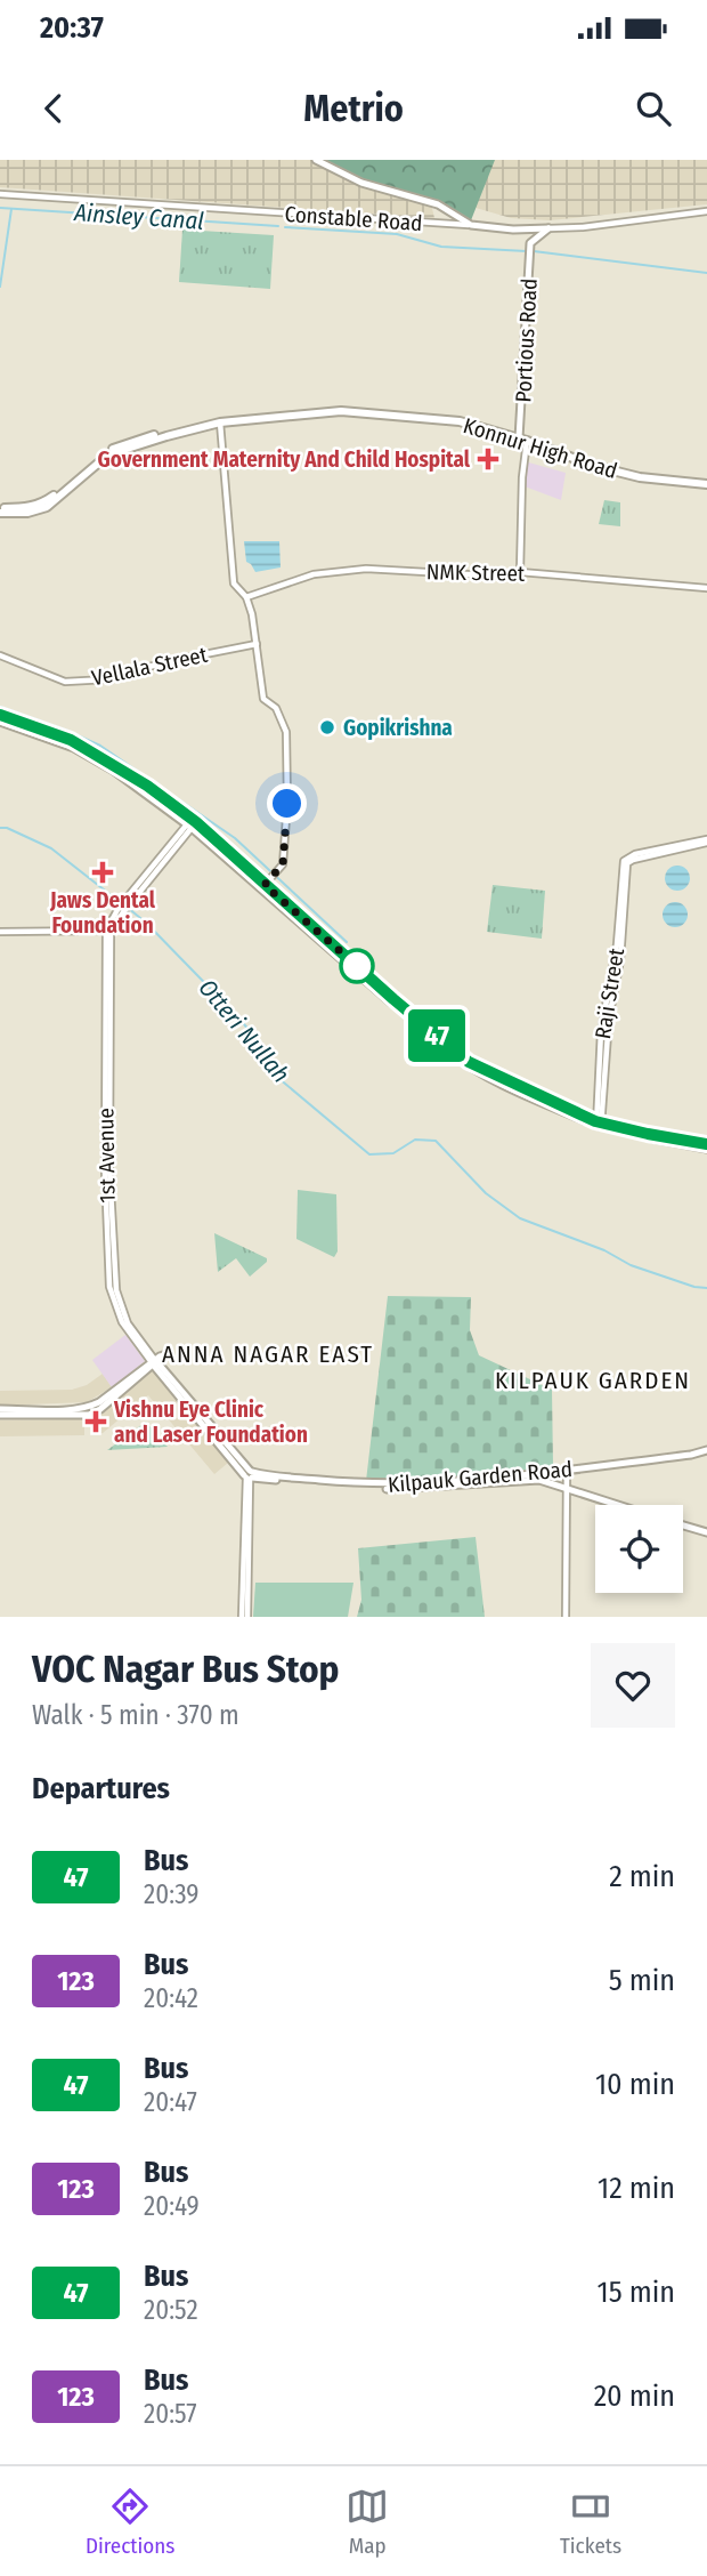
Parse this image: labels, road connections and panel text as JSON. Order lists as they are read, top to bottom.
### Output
{
  "streets": {
    "main road": [
      "Constable Road",
      "Portious Road",
      "Konnur High Road",
      "1st Avenue",
      "Kilpauk Garden Road"
    ],
    "street": ["NMK Street", "Vellala Street", "Raji Street"]
  },
  "crossings": [
    ["Portious Road", "Konnur High Road"],
    ["1st Avenue", "Kilpauk Garden Road"]
  ],
  "districts": ["ANNA NAGAR EAST", "KILPAUK GARDEN"],
  "water": ["Ainsley Canal", "Otteri Nullah"],
  "places": {
    "health": ["Government Maternity And Child Hospital", "Jaws Dental Foundation", "Vishnu Eye Clinic and Laser Foundation"],
    "other": ["Gopikrishna"]
  },
  "lines": ["bus line 47"],
  "page": {
    "status": "20:37",
    "header": "Metrio",
    "on_map": "47",
    "heading": [
      ["VOC Nagar Bus Stop", "Walk · 5 min · 370 m"],
      "Departures"
    ],
    "list": [
      {
        "mark": "47",
        "name": "Bus",
        "note": "20:39",
        "value": "2 min"
      },
      {
        "mark": "123",
        "name": "Bus",
        "note": "20:42",
        "value": "5 min"
      },
      {
        "mark": "47",
        "name": "Bus",
        "note": "20:47",
        "value": "10 min"
      },
      {
        "mark": "123",
        "name": "Bus",
        "note": "20:49",
        "value": "12 min"
      },
      {
        "mark": "47",
        "name": "Bus",
        "note": "20:52",
        "value": "15 min"
      },
      {
        "mark": "123",
        "name": "Bus",
        "note": "20:57",
        "value": "20 min"
      }
    ],
    "tabs": ["Directions", "Map", "Tickets"]
  }
}
